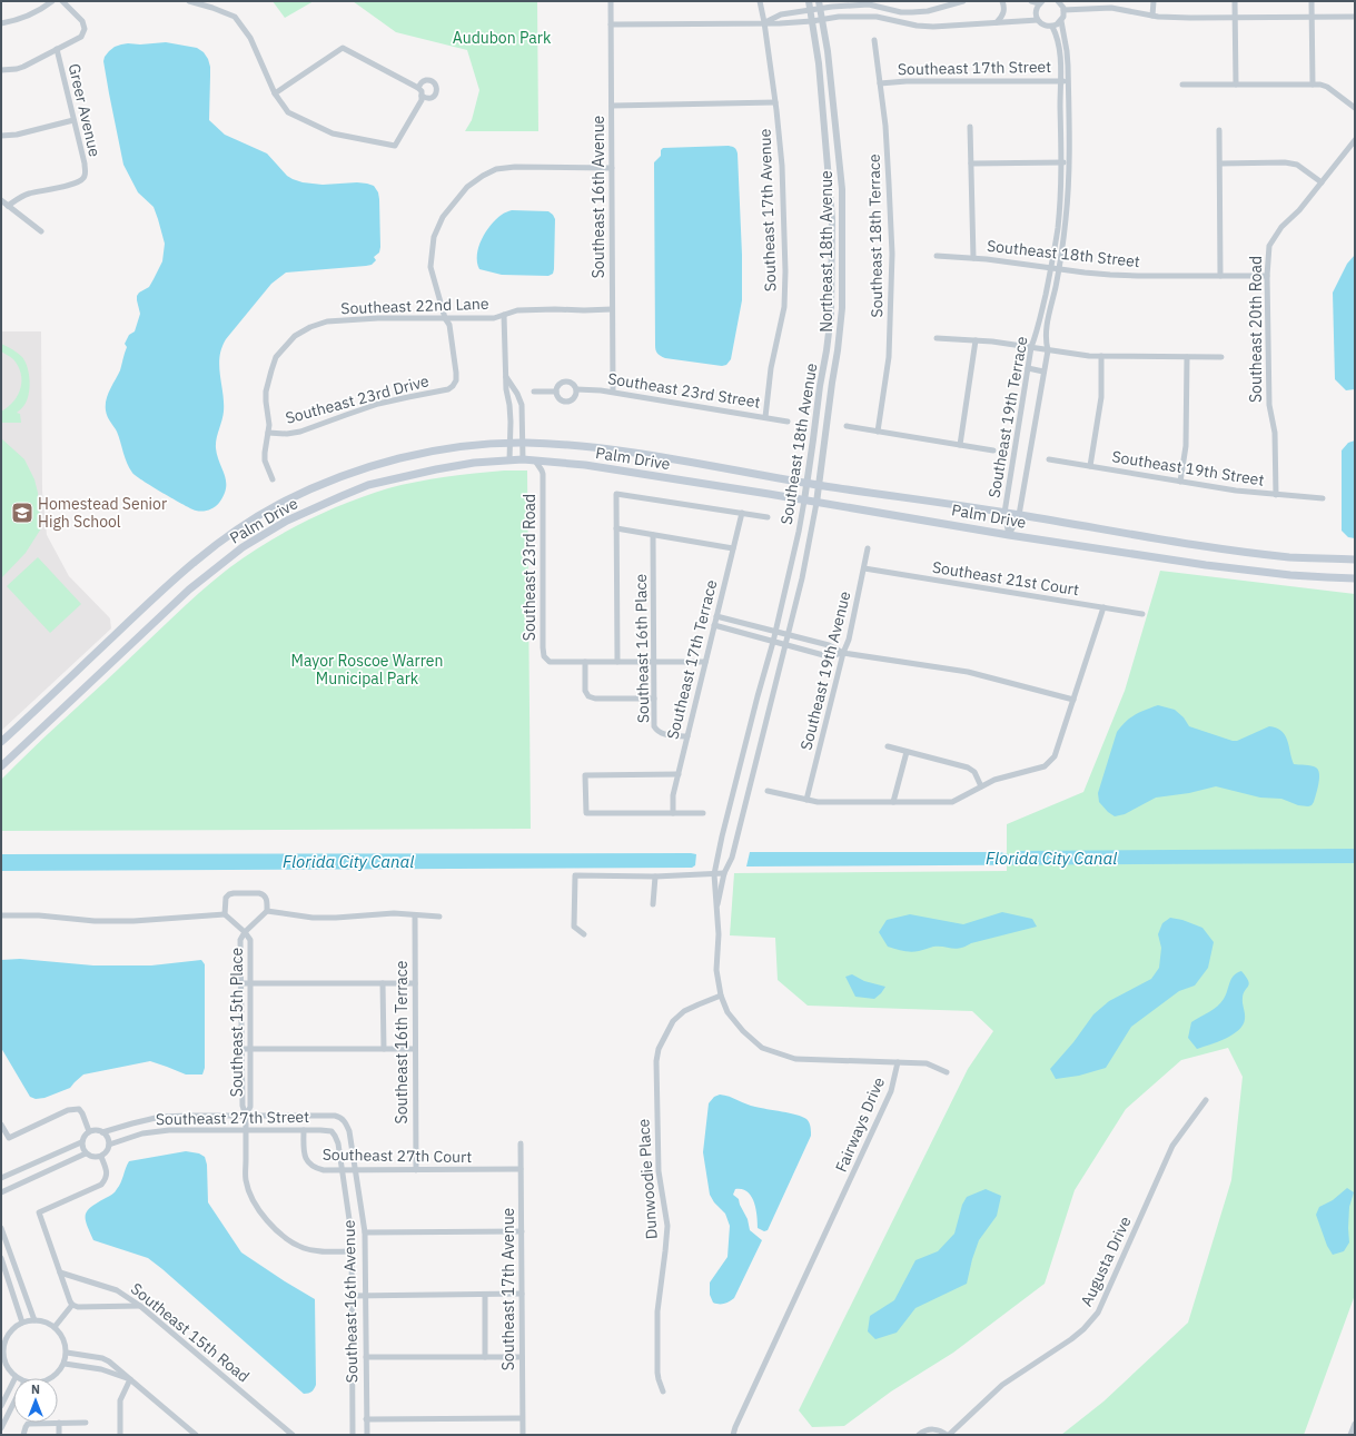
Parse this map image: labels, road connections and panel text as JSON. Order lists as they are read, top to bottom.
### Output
{
  "streets": {
    "main road": ["Palm Drive"],
    "street": [
      "Southeast 17th Street",
      "Greer Avenue",
      "Southeast 16th Avenue",
      "Southeast 17th Avenue",
      "Southeast 18th Terrace",
      "Northeast 18th Avenue",
      "Southeast 18th Street",
      "Southeast 22nd Lane",
      "Southeast 20th Road",
      "Southeast 23rd Street",
      "Southeast 23rd Drive",
      "Southeast 19th Terrace",
      "Southeast 18th Avenue",
      "Southeast 19th Street",
      "Southeast 23rd Road",
      "Southeast 21st Court",
      "Southeast 16th Place",
      "Southeast 17th Terrace",
      "Southeast 19th Avenue",
      "Southeast 15th Place",
      "Southeast 16th Terrace",
      "Southeast 27th Street",
      "Fairways Drive",
      "Southeast 27th Court",
      "Dunwoodie Place",
      "Augusta Drive",
      "Southeast 15th Road"
    ]
  },
  "crossings": [
    ["Southeast 17th Street", "Southeast 18th Terrace"],
    ["Southeast 17th Street", "Southeast 19th Terrace"],
    ["Southeast 16th Avenue", "Southeast 22nd Lane"],
    ["Southeast 16th Avenue", "Southeast 23rd Street"],
    ["Southeast 16th Avenue", "Southeast 27th Street"],
    ["Southeast 16th Avenue", "Southeast 27th Court"],
    ["Southeast 17th Avenue", "Southeast 23rd Street"],
    ["Southeast 17th Avenue", "Southeast 27th Court"],
    ["Northeast 18th Avenue", "Southeast 18th Avenue"],
    ["Northeast 18th Avenue", "Palm Drive"],
    ["Southeast 18th Street", "Southeast 20th Road"],
    ["Southeast 18th Street", "Southeast 19th Terrace"],
    ["Southeast 22nd Lane", "Southeast 23rd Drive"],
    ["Southeast 20th Road", "Southeast 19th Street"],
    ["Southeast 19th Terrace", "Palm Drive"],
    ["Southeast 18th Avenue", "Palm Drive"],
    ["Southeast 18th Avenue", "Fairways Drive"],
    ["Palm Drive", "Southeast 23rd Road"],
    ["Southeast 23rd Road", "Southeast 16th Place"],
    ["Southeast 23rd Road", "Southeast 17th Terrace"],
    ["Southeast 21st Court", "Southeast 19th Avenue"],
    ["Southeast 16th Place", "Southeast 17th Terrace"],
    ["Southeast 15th Place", "Southeast 27th Street"],
    ["Southeast 16th Terrace", "Southeast 27th Court"],
    ["Southeast 27th Street", "Southeast 27th Court"],
    ["Fairways Drive", "Dunwoodie Place"]
  ],
  "water": ["Florida City Canal"],
  "parks": ["Audubon Park", "Mayor Roscoe Warren Municipal Park"],
  "places": {
    "school or university": ["Homestead Senior High School"]
  },
  "north": "top"
}
